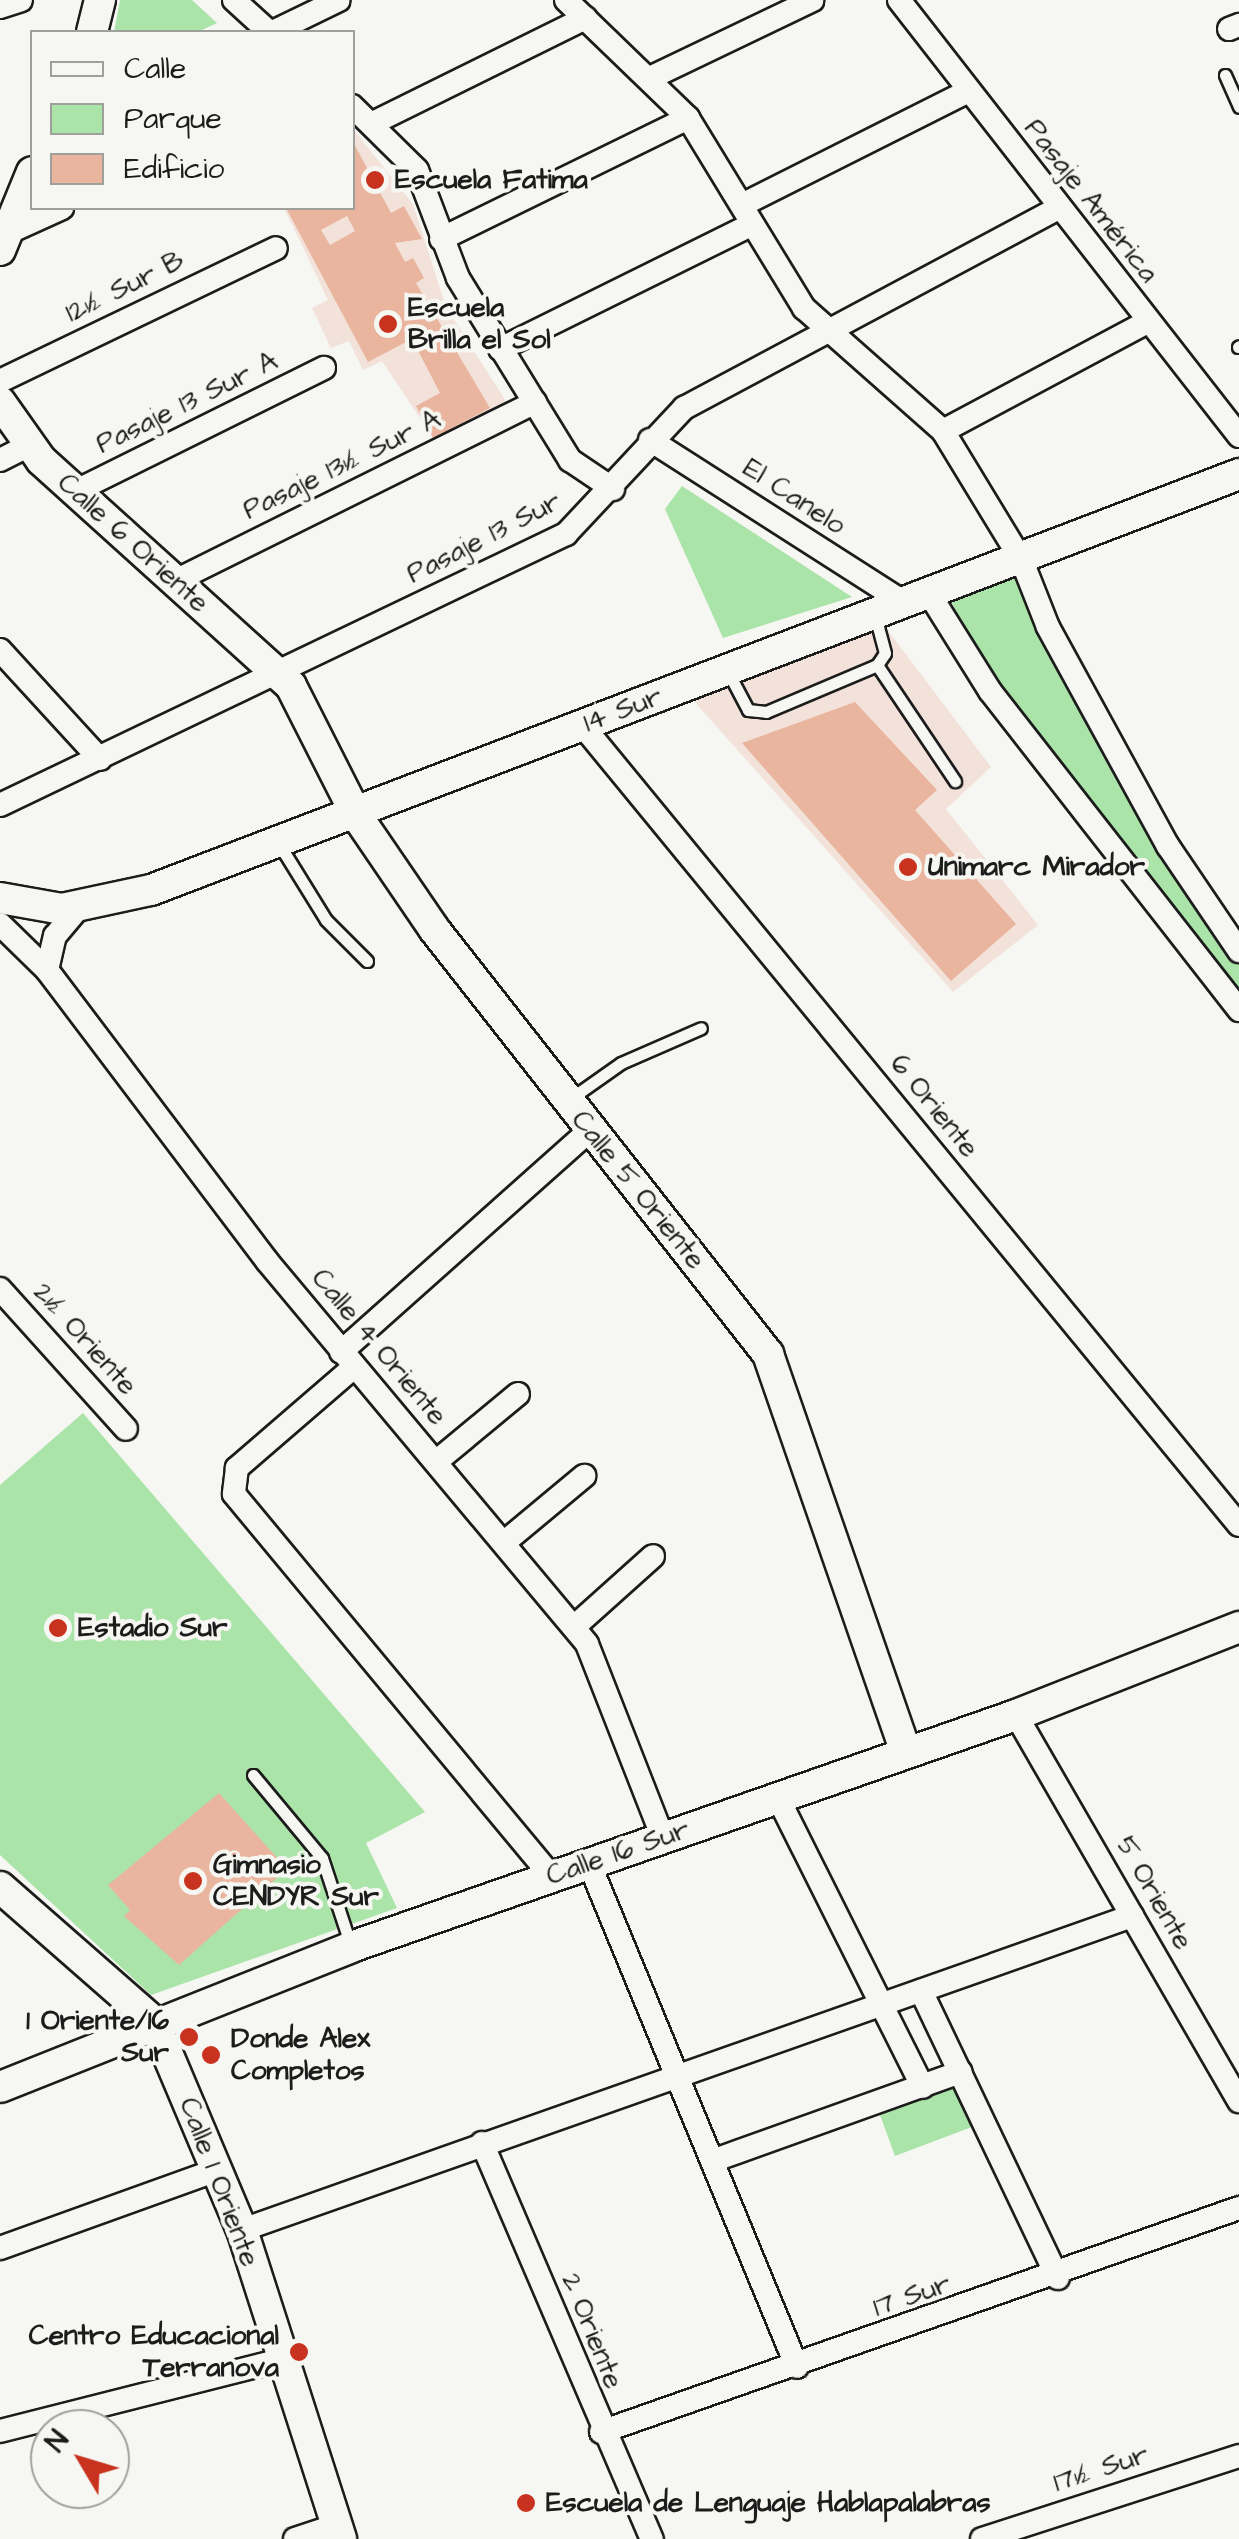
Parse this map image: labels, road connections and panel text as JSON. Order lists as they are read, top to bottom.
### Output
{
  "streets": {
    "main road": [
      "Calle 6 Oriente",
      "14 Sur",
      "Calle 5 Oriente",
      "Calle 16 Sur",
      "Calle 1 Oriente"
    ],
    "street": [
      "Pasaje América",
      "12½ Sur B",
      "Pasaje 13 Sur A",
      "Pasaje 13½ Sur A",
      "El Canelo",
      "Pasaje 13 Sur",
      "6 Oriente",
      "2½ Oriente",
      "Calle 4 Oriente",
      "5 Oriente",
      "17 Sur",
      "2 Oriente",
      "17½ Sur"
    ]
  },
  "crossings": [
    ["Pasaje América", "Pasaje 13 Sur"],
    ["Pasaje 13 Sur A", "Calle 6 Oriente"],
    ["Pasaje 13½ Sur A", "Calle 6 Oriente"],
    ["El Canelo", "Pasaje 13 Sur"],
    ["El Canelo", "14 Sur"],
    ["Pasaje 13 Sur", "Calle 6 Oriente"],
    ["Pasaje 13 Sur", "Calle 5 Oriente"],
    ["Calle 6 Oriente", "Calle 5 Oriente"],
    ["14 Sur", "6 Oriente"],
    ["14 Sur", "Calle 5 Oriente"],
    ["Calle 5 Oriente", "Calle 16 Sur"],
    ["Calle 4 Oriente", "Calle 16 Sur"],
    ["Calle 16 Sur", "5 Oriente"],
    ["Calle 16 Sur", "Calle 1 Oriente"],
    ["17 Sur", "2 Oriente"]
  ],
  "places": [
    "Escuela Fatima",
    "Escuela Brilla el Sol",
    "Unimarc Mirador",
    "Estadio Sur",
    "Gimnasio CENDYR Sur",
    "1 Oriente/16 Sur",
    "Donde Alex Completos",
    "Centro Educacional Terranova",
    "Escuela de Lenguaje Hablapalabras"
  ],
  "legend": ["Calle", "Parque", "Edificio"],
  "north": "top left"
}
